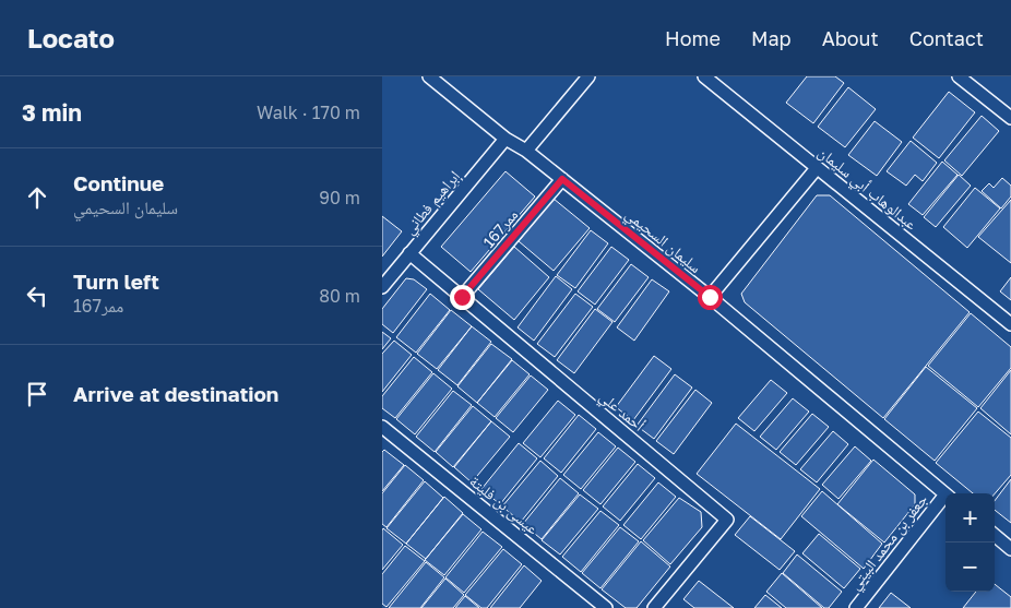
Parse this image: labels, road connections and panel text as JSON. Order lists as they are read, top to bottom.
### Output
{
  "streets": {
    "street": [
      "عبدالوهاب أبي سليمان",
      "إبراهيم فطاني",
      "ممر167",
      "سليمان السحيمي",
      "أحمد علي",
      "عيسى بن فليتة",
      "جعفر بن محمد البيتي"
    ]
  },
  "crossings": [
    ["إبراهيم فطاني", "سليمان السحيمي"],
    ["إبراهيم فطاني", "أحمد علي"],
    ["ممر167", "سليمان السحيمي"],
    ["ممر167", "أحمد علي"]
  ],
  "page": {
    "header": "Locato",
    "nav": [
      "Home",
      "Map",
      "About",
      "Contact"
    ],
    "heading": ["3 min", "Walk · 170 m"],
    "list": [
      ["Continue", "سليمان السحيمي", "90 m"],
      ["Turn left", "ممر167", "80 m"],
      "Arrive at destination"
    ],
    "map_buttons": ["+", "−"]
  }
}
